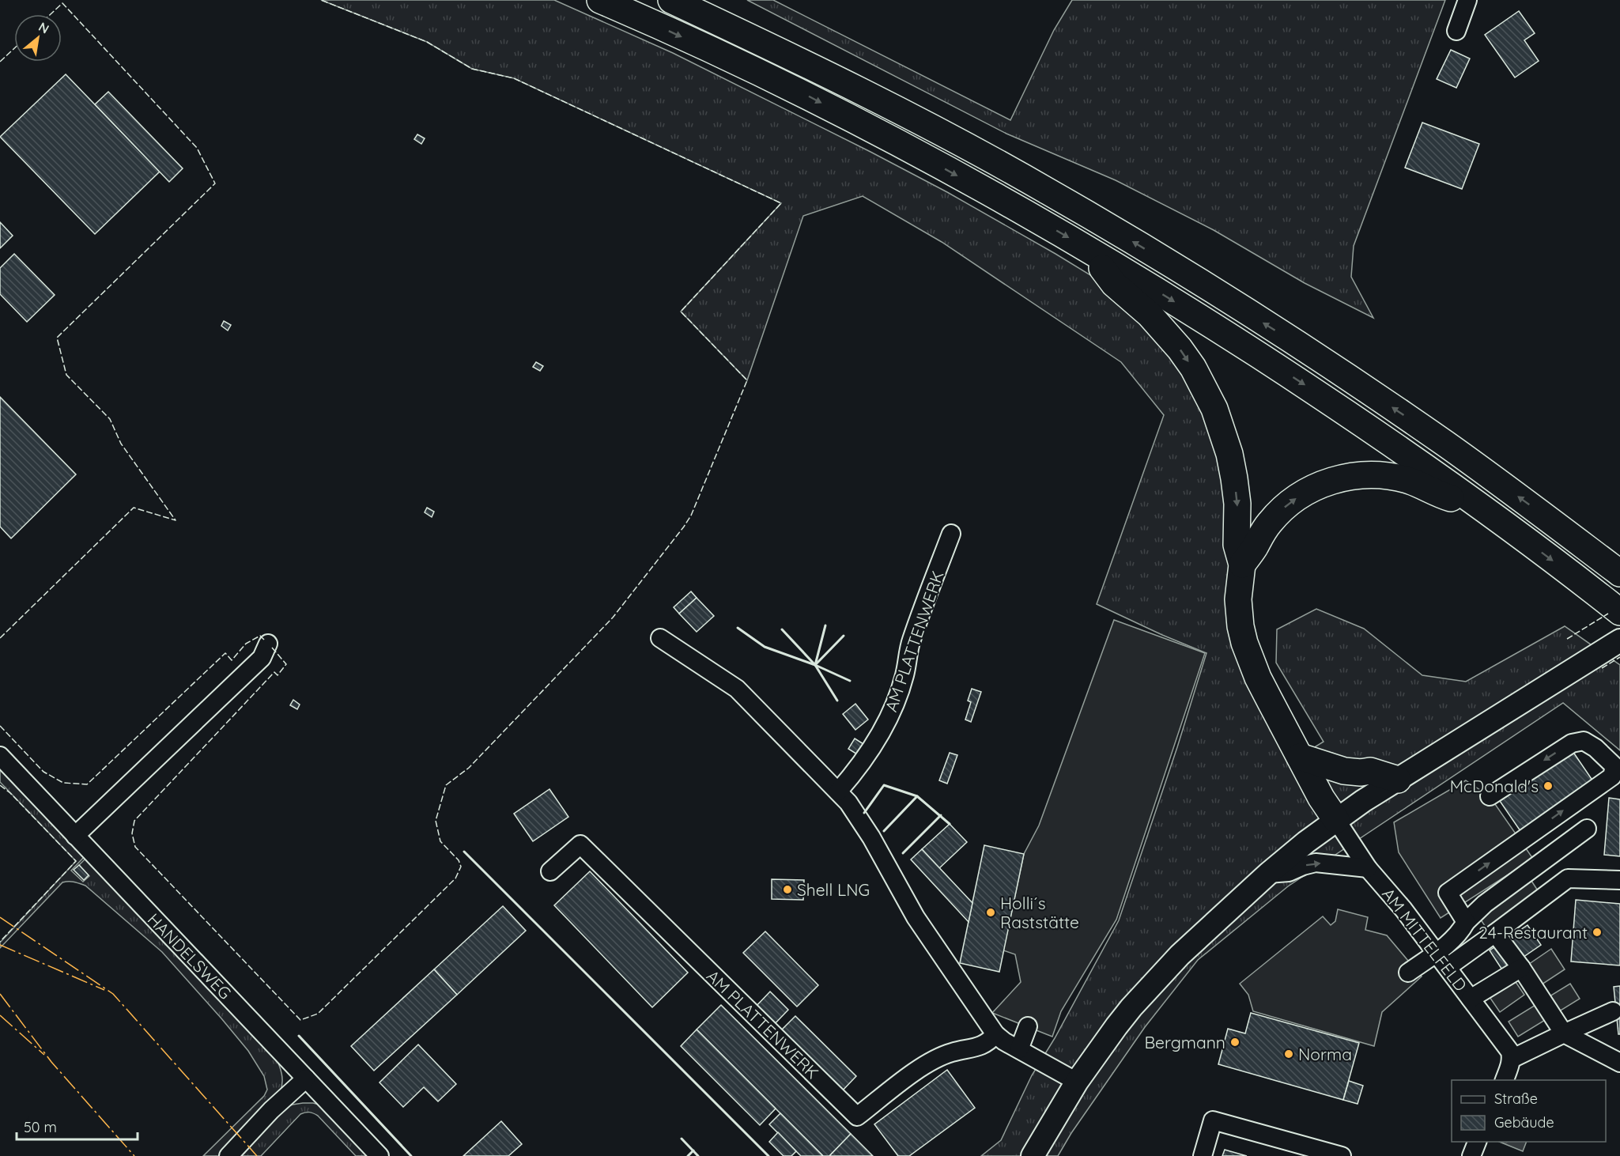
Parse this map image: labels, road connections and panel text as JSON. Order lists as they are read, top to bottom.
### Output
{
  "streets": {
    "street": ["AM PLATTENWERK", "AM MITTELFELD", "HANDELSWEG"]
  },
  "places": [
    "McDonald's",
    "Shell LNG",
    "Holli´s Raststätte",
    "24-Restaurant",
    "Bergmann",
    "Norma"
  ],
  "legend": ["Straße", "Gebäude"],
  "scale_bar": "50 m",
  "north": "top right"
}
